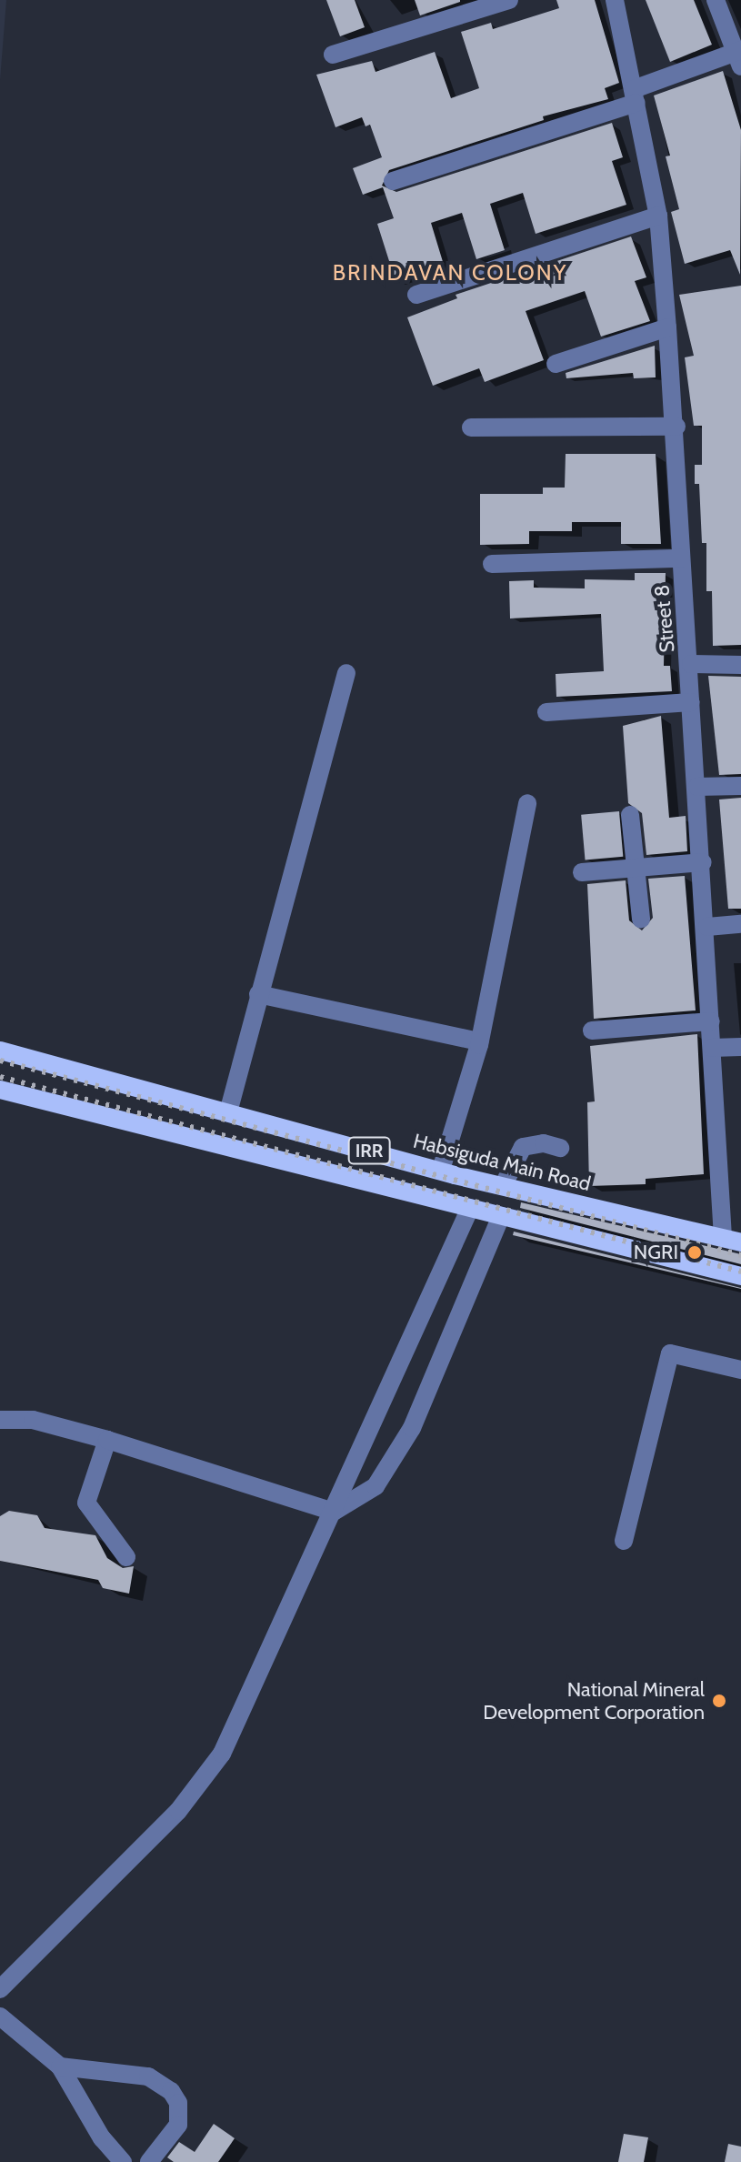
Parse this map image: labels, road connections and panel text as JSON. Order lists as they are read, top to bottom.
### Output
{
  "streets": {
    "main road": ["IRR", "Habsiguda Main Road"],
    "street": ["Street 8"]
  },
  "crossings": [
    ["Street 8", "Habsiguda Main Road"]
  ],
  "districts": ["BRINDAVAN COLONY"],
  "places": ["NGRI", "National Mineral Development Corporation"]
}
